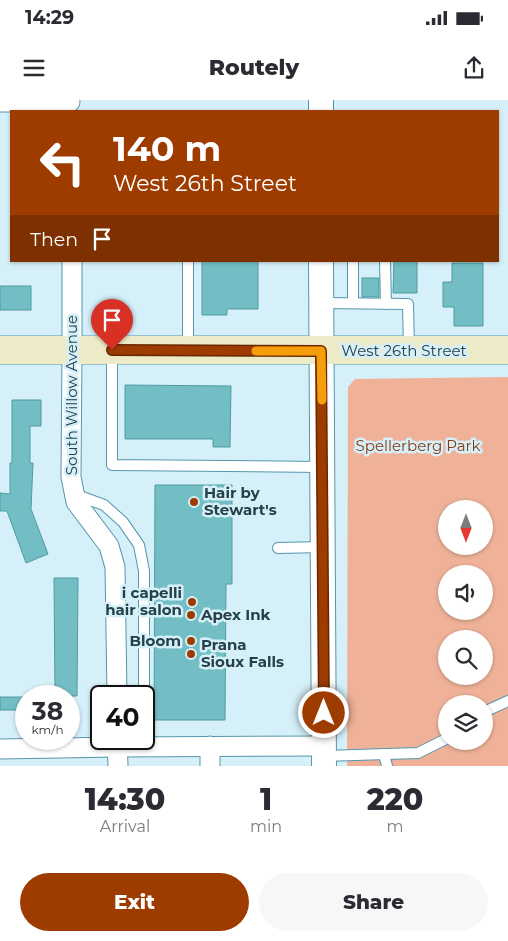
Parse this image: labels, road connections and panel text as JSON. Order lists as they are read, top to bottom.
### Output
{
  "streets": {
    "main road": ["West 26th Street"],
    "street": ["South Willow Avenue"]
  },
  "crossings": [
    ["West 26th Street", "South Willow Avenue"]
  ],
  "parks": ["Spellerberg Park"],
  "places": [
    "Hair by Stewart's",
    "i capelli hair salon",
    "Apex Ink",
    "Bloom",
    "Prana Sioux Falls"
  ],
  "north": "bottom",
  "page": {
    "status": "14:29",
    "header": "Routely",
    "turn": ["140 m", "West 26th Street"],
    "then": "Then",
    "speed": "38 km/h",
    "limit": "40",
    "eta": [
      "14:30",
      "Arrival",
      "1",
      "min",
      "220",
      "m"
    ],
    "buttons": ["Exit", "Share"]
  }
}
